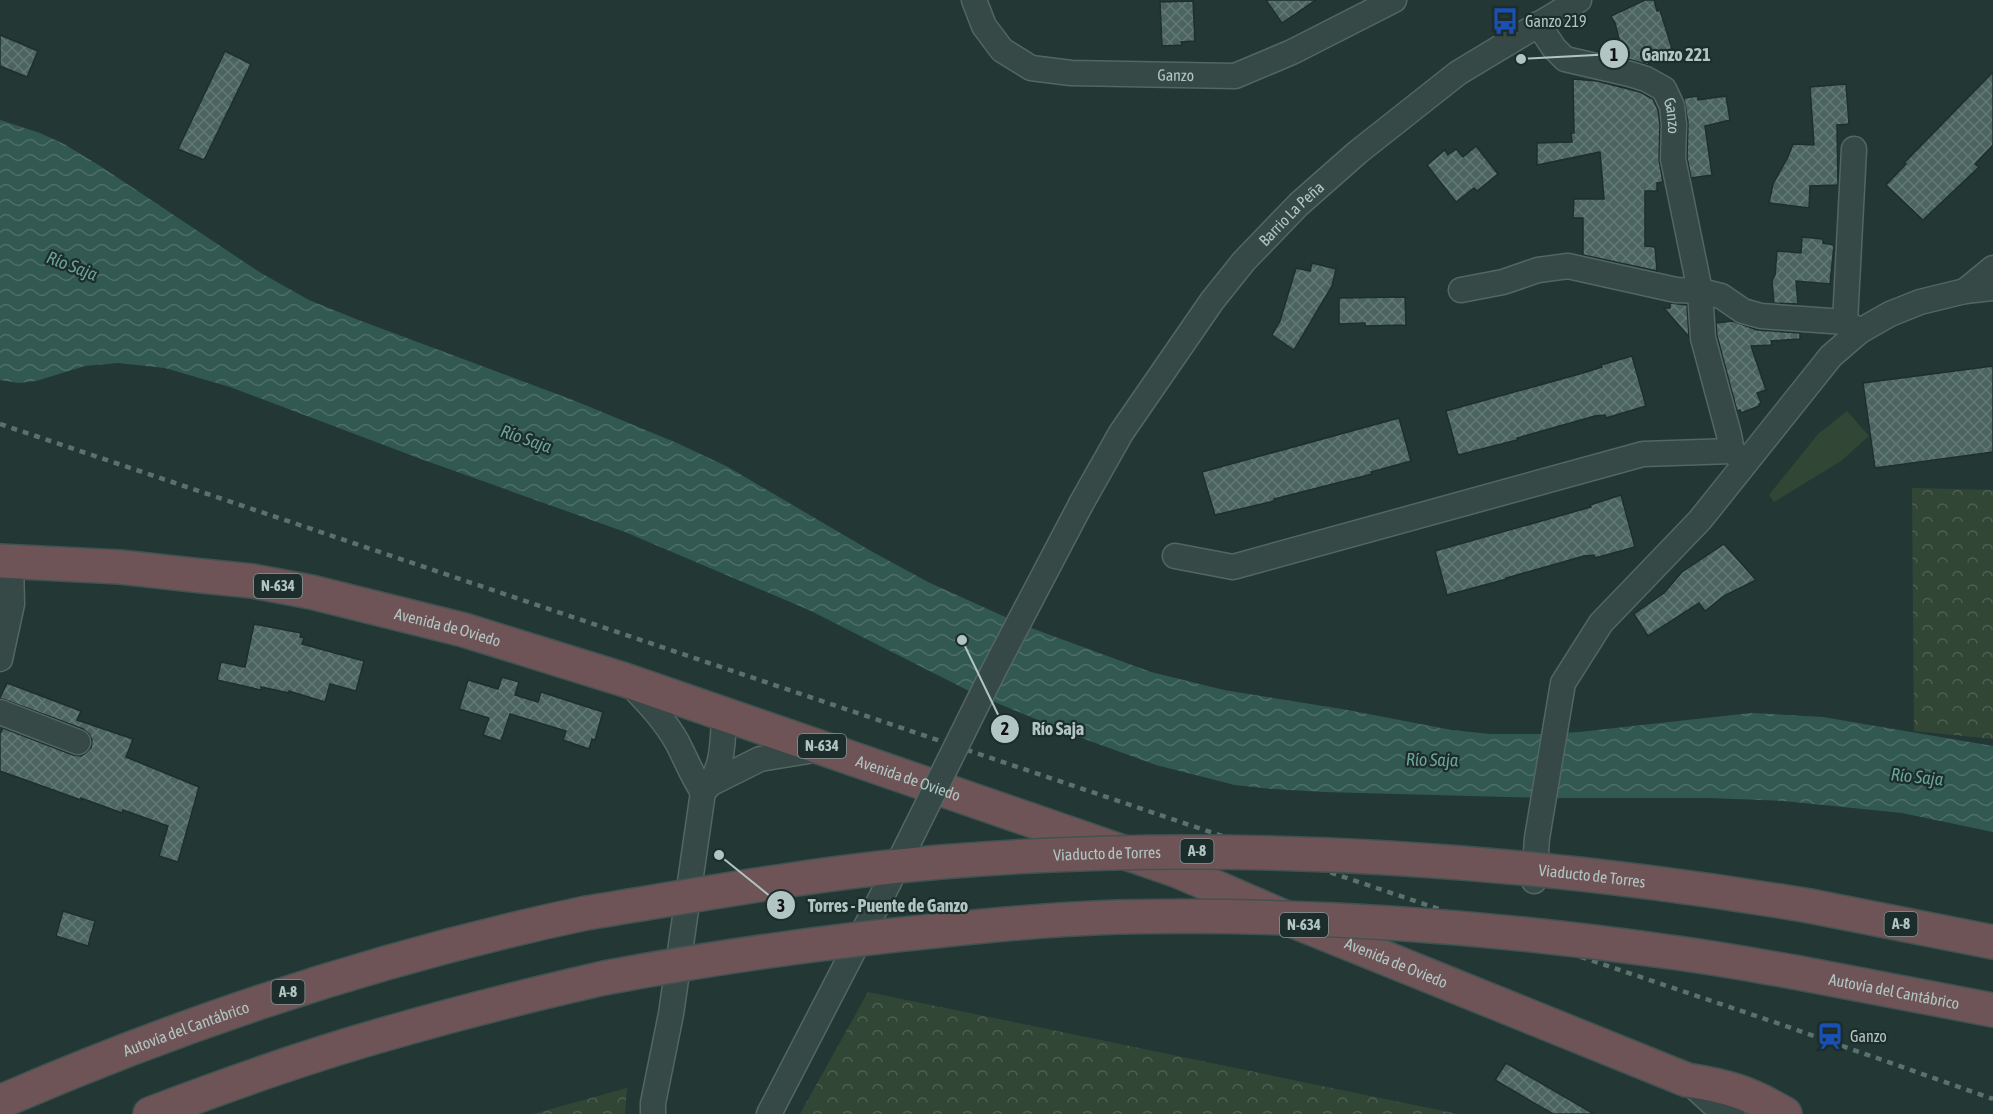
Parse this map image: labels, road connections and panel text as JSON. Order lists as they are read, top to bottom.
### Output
{
  "streets": {
    "highway": [
      "N-634",
      "Avenida de Oviedo",
      "A-8",
      "Viaducto de Torres",
      "Autovía del Cantábrico"
    ],
    "street": ["Ganzo", "Barrio La Peña"]
  },
  "crossings": [
    ["Ganzo", "Barrio La Peña"],
    ["A-8", "Viaducto de Torres"],
    ["Viaducto de Torres", "Autovía del Cantábrico"]
  ],
  "water": ["Río Saja"],
  "places": {
    "bus stop": ["Ganzo 219"],
    "other": ["Ganzo 221", "Río Saja", "Torres - Puente de Ganzo"],
    "station": ["Ganzo"]
  }
}
